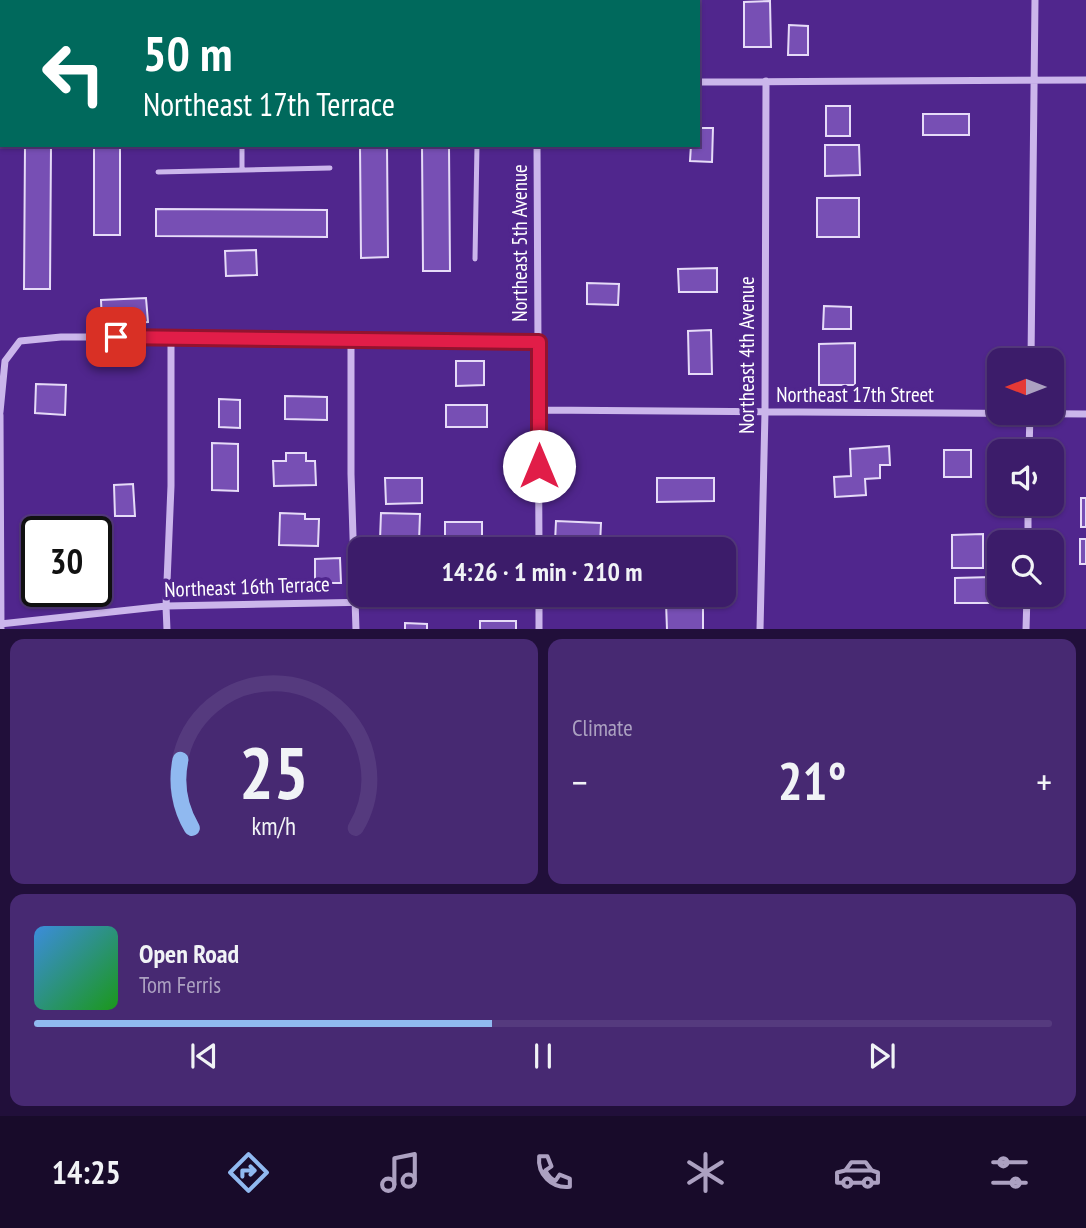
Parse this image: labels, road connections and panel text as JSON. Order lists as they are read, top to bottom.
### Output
{
  "streets": {
    "street": [
      "Northeast 5th Avenue",
      "Northeast 4th Avenue",
      "Northeast 17th Street",
      "Northeast 16th Terrace"
    ]
  },
  "crossings": [
    ["Northeast 5th Avenue", "Northeast 17th Street"],
    ["Northeast 4th Avenue", "Northeast 17th Street"]
  ],
  "north": "left",
  "page": {
    "turn": ["50 m", "Northeast 17th Terrace"],
    "limit": "30",
    "trip": "14:26 · 1 min · 210 m",
    "tile": "Climate",
    "heat": ["−", "21°", "+"],
    "song": ["Open Road", "Tom Ferris"],
    "tabs": "14:25",
    "gauge": ["25", "km/h"]
  }
}
